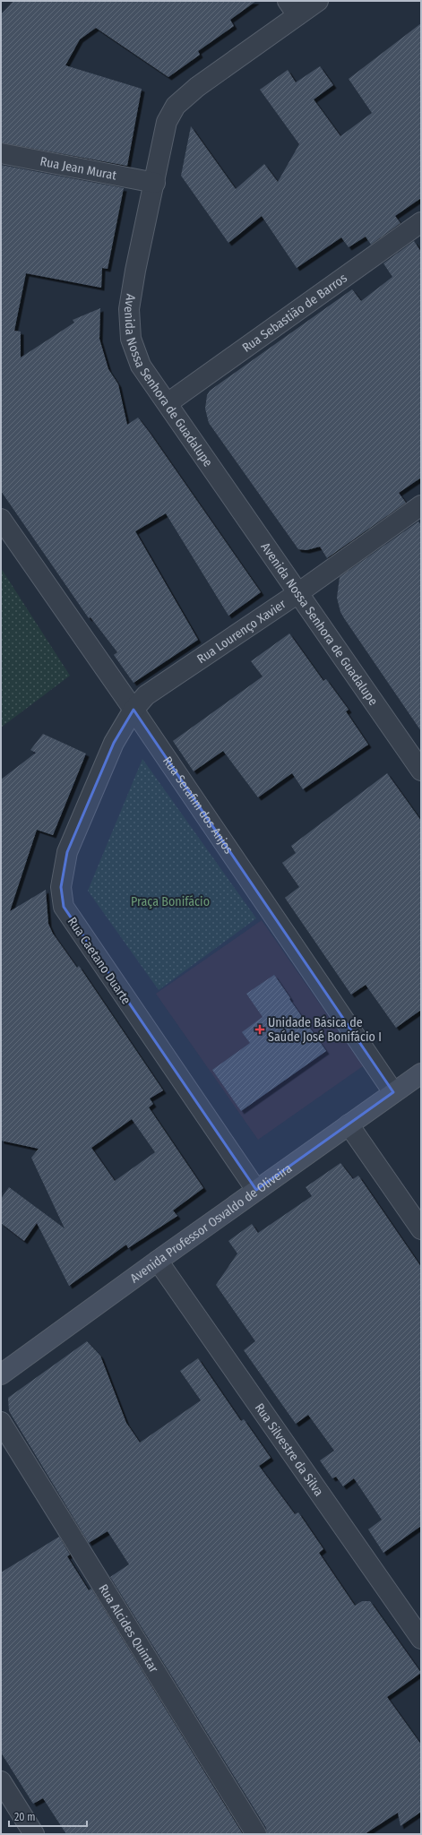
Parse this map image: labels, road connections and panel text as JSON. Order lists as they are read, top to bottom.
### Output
{
  "streets": {
    "street": [
      "Rua Jean Murat",
      "Rua Sebastião de Barros",
      "Avenida Nossa Senhora de Guadalupe",
      "Rua Lourenço Xavier",
      "Rua Serafim dos Anjos",
      "Rua Caetano Duarte",
      "Avenida Professor Osvaldo de Oliveira",
      "Rua Silvestre da Silva",
      "Rua Alcides Quintar"
    ]
  },
  "crossings": [
    ["Rua Jean Murat", "Avenida Nossa Senhora de Guadalupe"],
    ["Rua Sebastião de Barros", "Avenida Nossa Senhora de Guadalupe"],
    ["Avenida Nossa Senhora de Guadalupe", "Rua Lourenço Xavier"],
    ["Rua Lourenço Xavier", "Rua Serafim dos Anjos"],
    ["Rua Lourenço Xavier", "Rua Caetano Duarte"],
    ["Rua Serafim dos Anjos", "Rua Caetano Duarte"],
    ["Rua Serafim dos Anjos", "Avenida Professor Osvaldo de Oliveira"],
    ["Rua Caetano Duarte", "Avenida Professor Osvaldo de Oliveira"],
    ["Avenida Professor Osvaldo de Oliveira", "Rua Silvestre da Silva"]
  ],
  "parks": ["Praça Bonifácio"],
  "places": {
    "health": ["Unidade Básica de Saúde José Bonifácio I"]
  },
  "scale_bar": "20 m"
}
